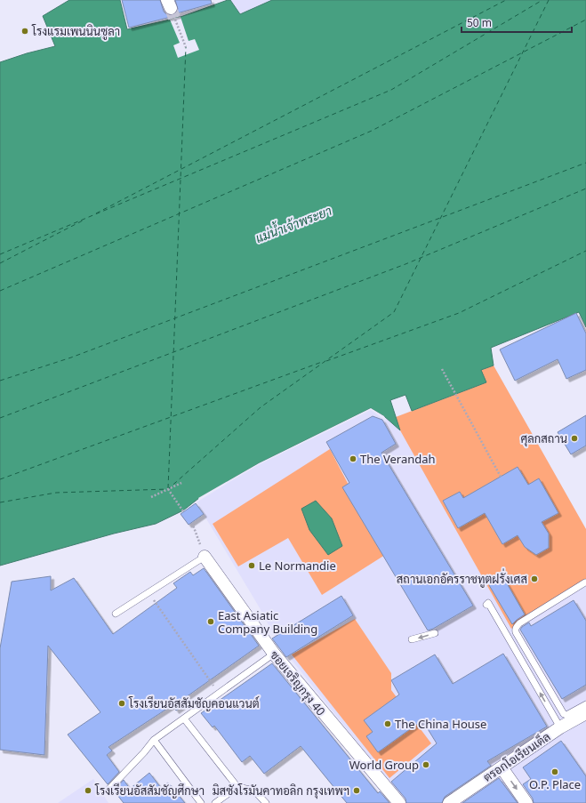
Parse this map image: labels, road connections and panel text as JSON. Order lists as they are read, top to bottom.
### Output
{
  "streets": {
    "street": ["ซอยเจริญกรุง 40", "ตรอกโอเรียนเต็ล"]
  },
  "water": ["แม่น้ำเจ้าพระยา"],
  "places": [
    "โรงแรมเพนนินซูลา",
    "ศุลกสถาน",
    "The Verandah",
    "Le Normandie",
    "สถานเอกอัครราชทูตฝรั่งเศส",
    "East Asiatic Company Building",
    "โรงเรียนอัสสัมชัญคอนแวนต์",
    "The China House",
    "World Group",
    "O.P. Place",
    "โรงเรียนอัสสัมชัญศึกษา",
    "มิสซังโรมันคาทอลิก กรุงเทพฯ"
  ],
  "scale_bar": "50 m"
}
